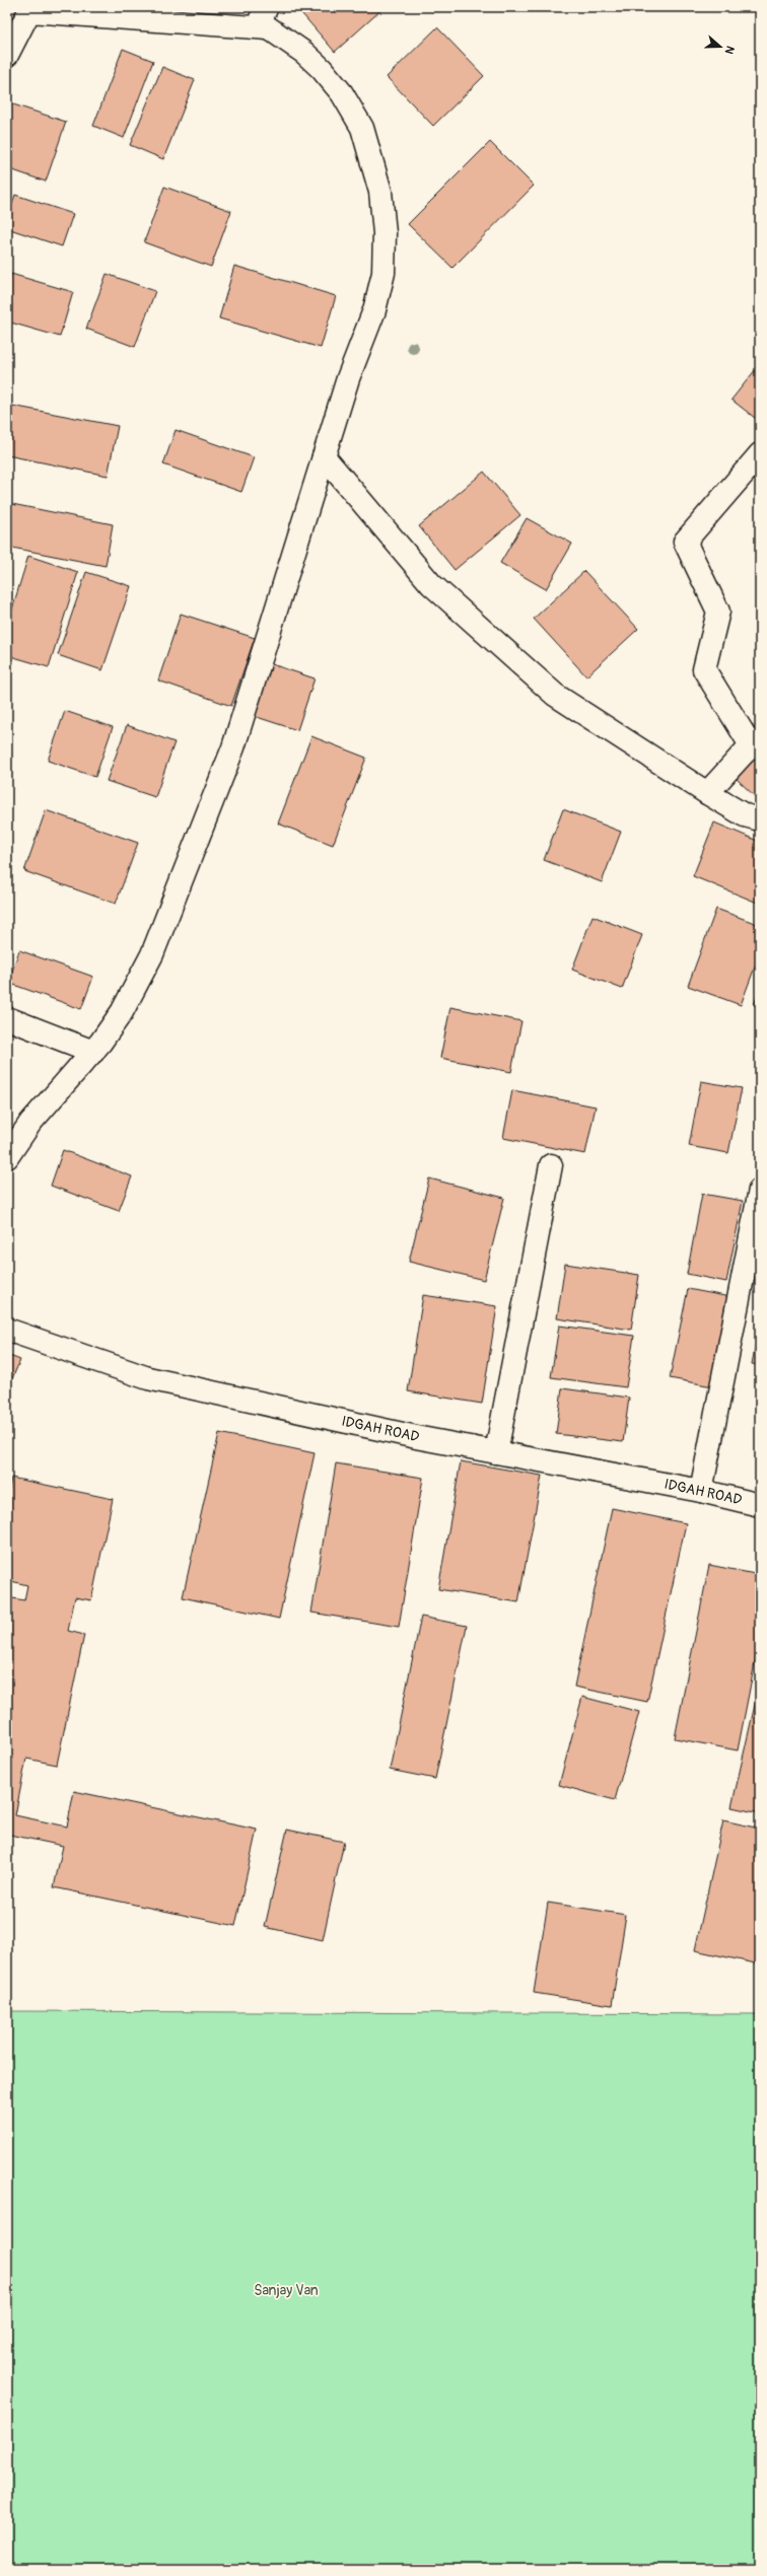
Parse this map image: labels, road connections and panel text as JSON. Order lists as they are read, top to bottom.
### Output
{
  "streets": {
    "street": ["IDGAH ROAD"]
  },
  "parks": ["Sanjay Van"],
  "north": "right"
}
